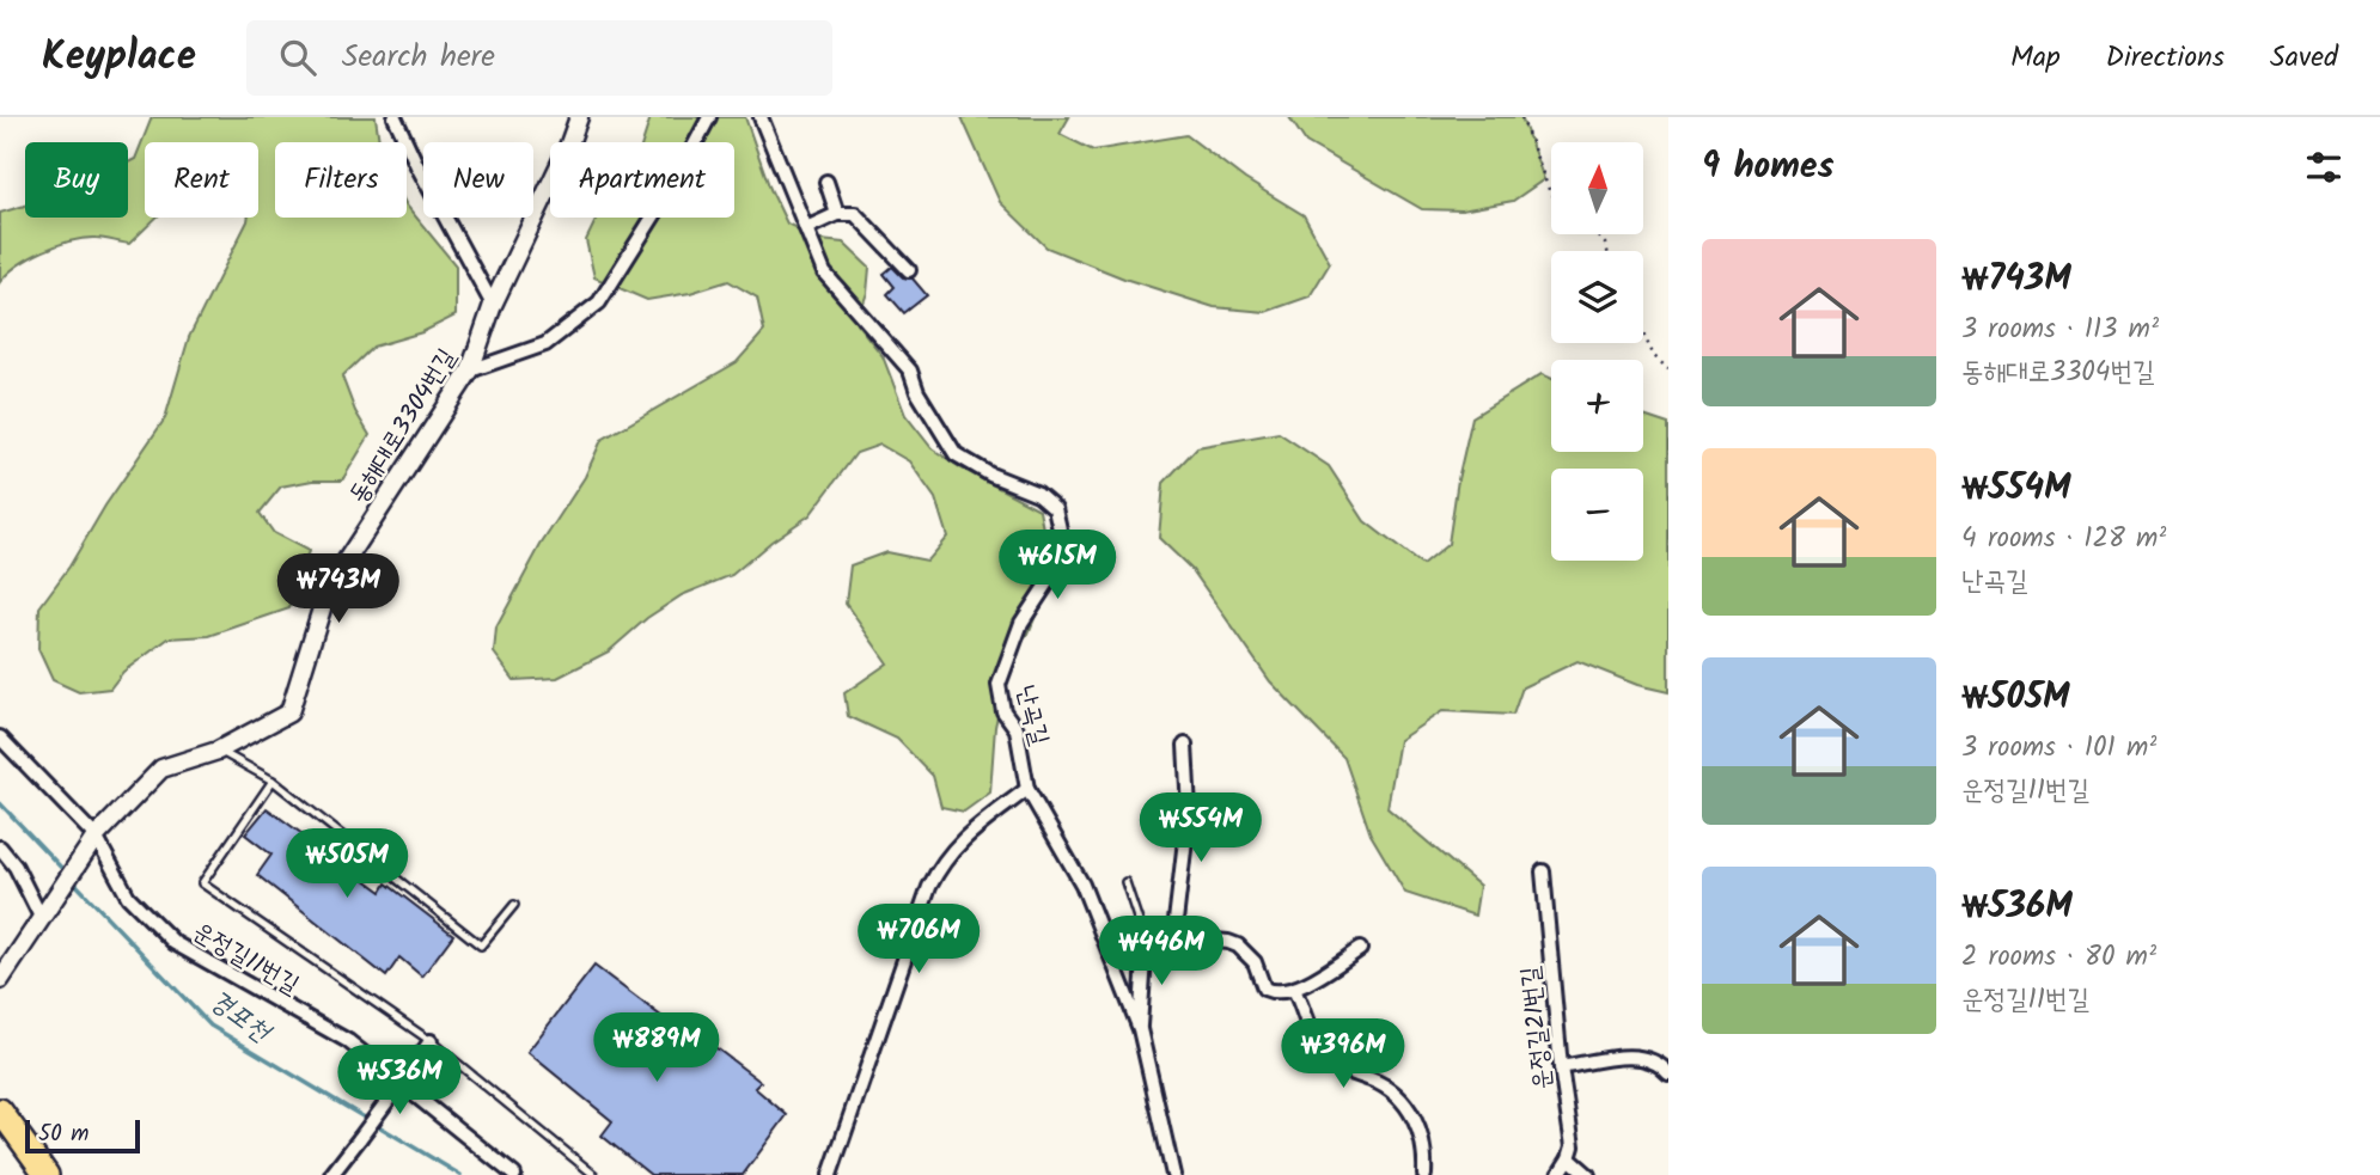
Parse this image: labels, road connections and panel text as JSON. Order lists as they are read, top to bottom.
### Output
{
  "streets": {
    "street": [
      "동해대로3304번길",
      "난곡길",
      "운정길11번길",
      "운정길21번길"
    ]
  },
  "crossings": [
    ["동해대로3304번길", "운정길11번길"]
  ],
  "water": ["경포천"],
  "scale_bar": "50 m",
  "north": "top",
  "page": {
    "header": "Keyplace",
    "search": "Search here",
    "nav": ["Map", "Directions", "Saved"],
    "heading": "9 homes",
    "map_buttons": ["+", "−"],
    "chip": [
      "Buy",
      "Rent",
      "Filters",
      "New",
      "Apartment"
    ],
    "list": [
      {
        "name": "₩743M",
        "note": "3 rooms · 113 m² · 동해대로3304번길"
      },
      {
        "name": "₩554M",
        "note": "4 rooms · 128 m² · 난곡길"
      },
      {
        "name": "₩505M",
        "note": "3 rooms · 101 m² · 운정길11번길"
      },
      {
        "name": "₩536M",
        "note": "2 rooms · 80 m² · 운정길11번길"
      }
    ],
    "price": [
      "₩615M",
      "₩743M",
      "₩554M",
      "₩505M",
      "₩706M",
      "₩446M",
      "₩889M",
      "₩396M",
      "₩536M"
    ],
    "scale": "50 m"
  }
}
